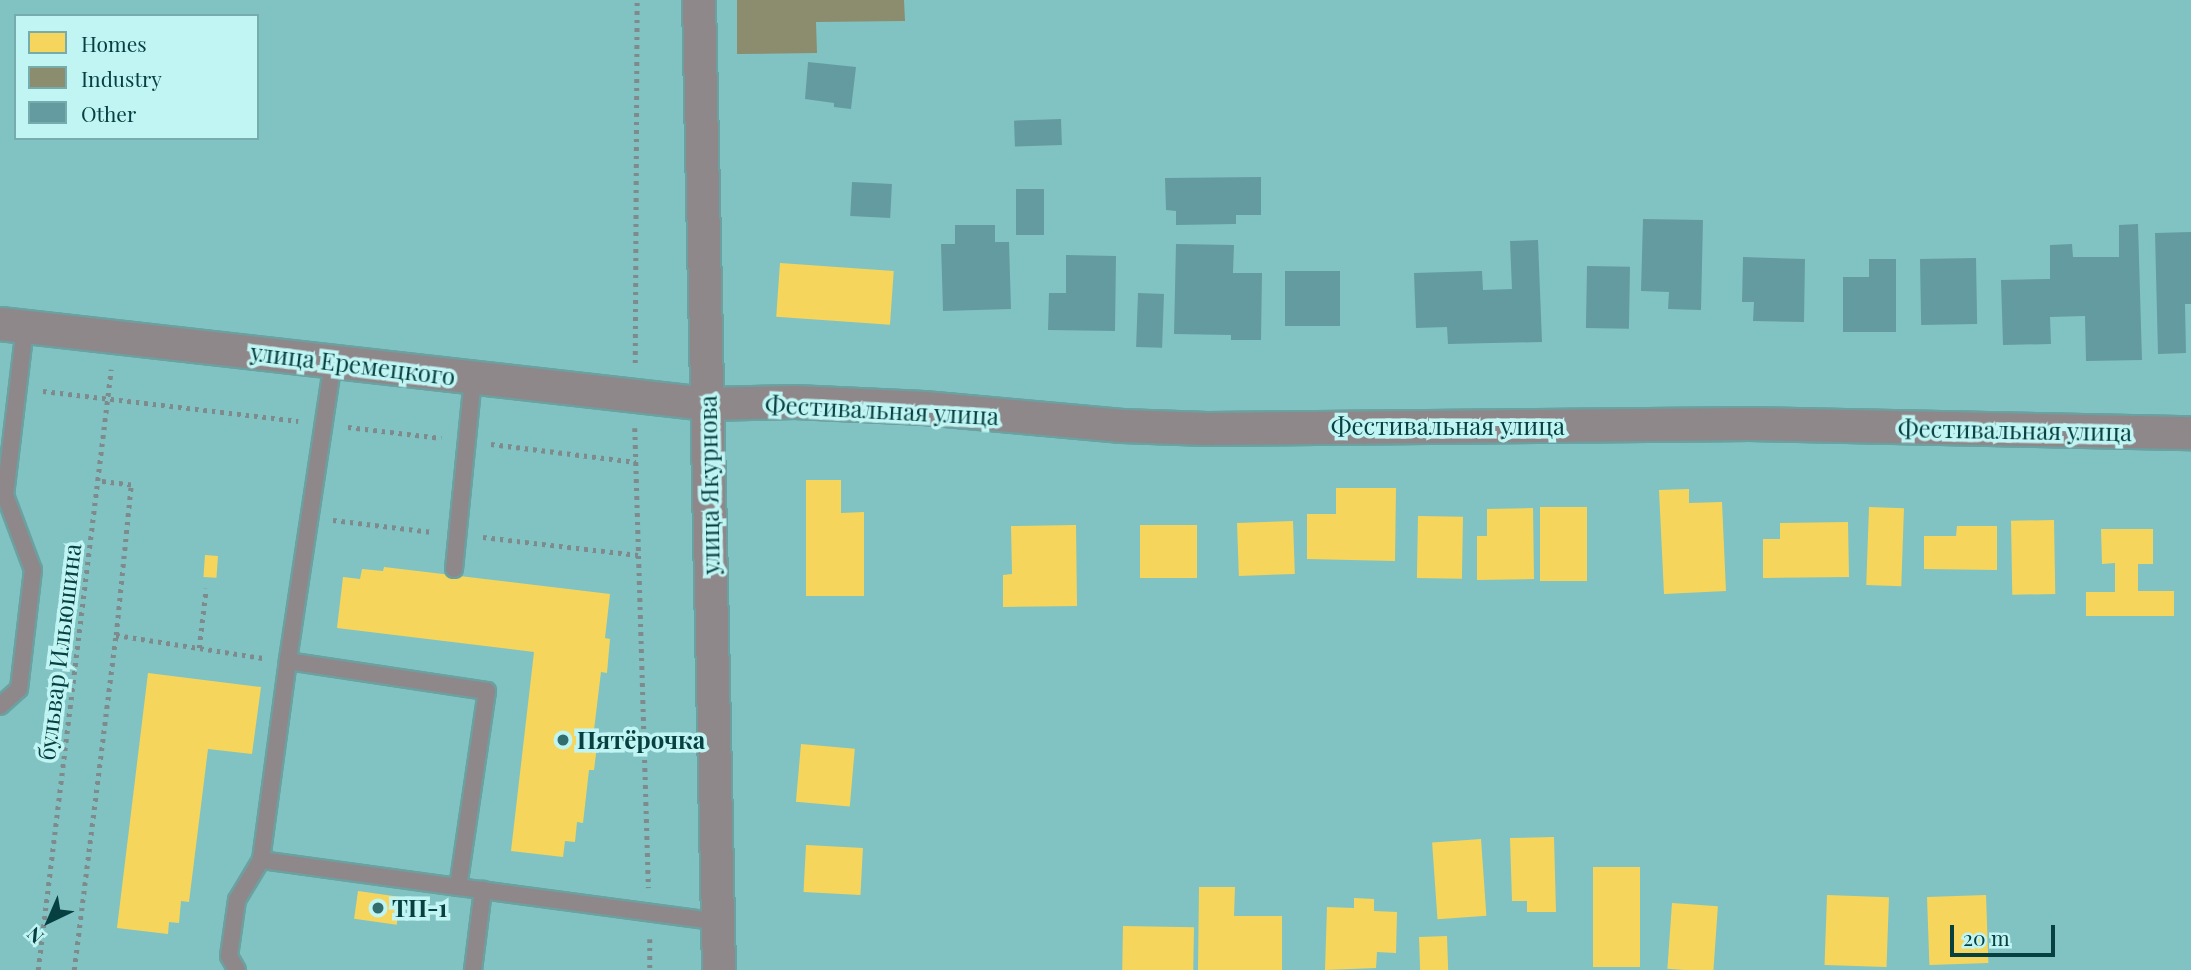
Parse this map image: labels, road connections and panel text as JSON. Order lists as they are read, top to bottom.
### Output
{
  "streets": {
    "street": ["улица Еремецкого", "Фестивальная улица", "улица Якурнова"],
    "path": ["бульвар Ильюшина"]
  },
  "crossings": [
    ["улица Еремецкого", "Фестивальная улица"],
    ["улица Еремецкого", "улица Якурнова"],
    ["улица Еремецкого", "бульвар Ильюшина"],
    ["Фестивальная улица", "улица Якурнова"]
  ],
  "places": ["Пятёрочка", "ТП-1"],
  "legend": ["Homes", "Industry", "Other"],
  "scale_bar": "20 m",
  "north": "bottom left"
}
